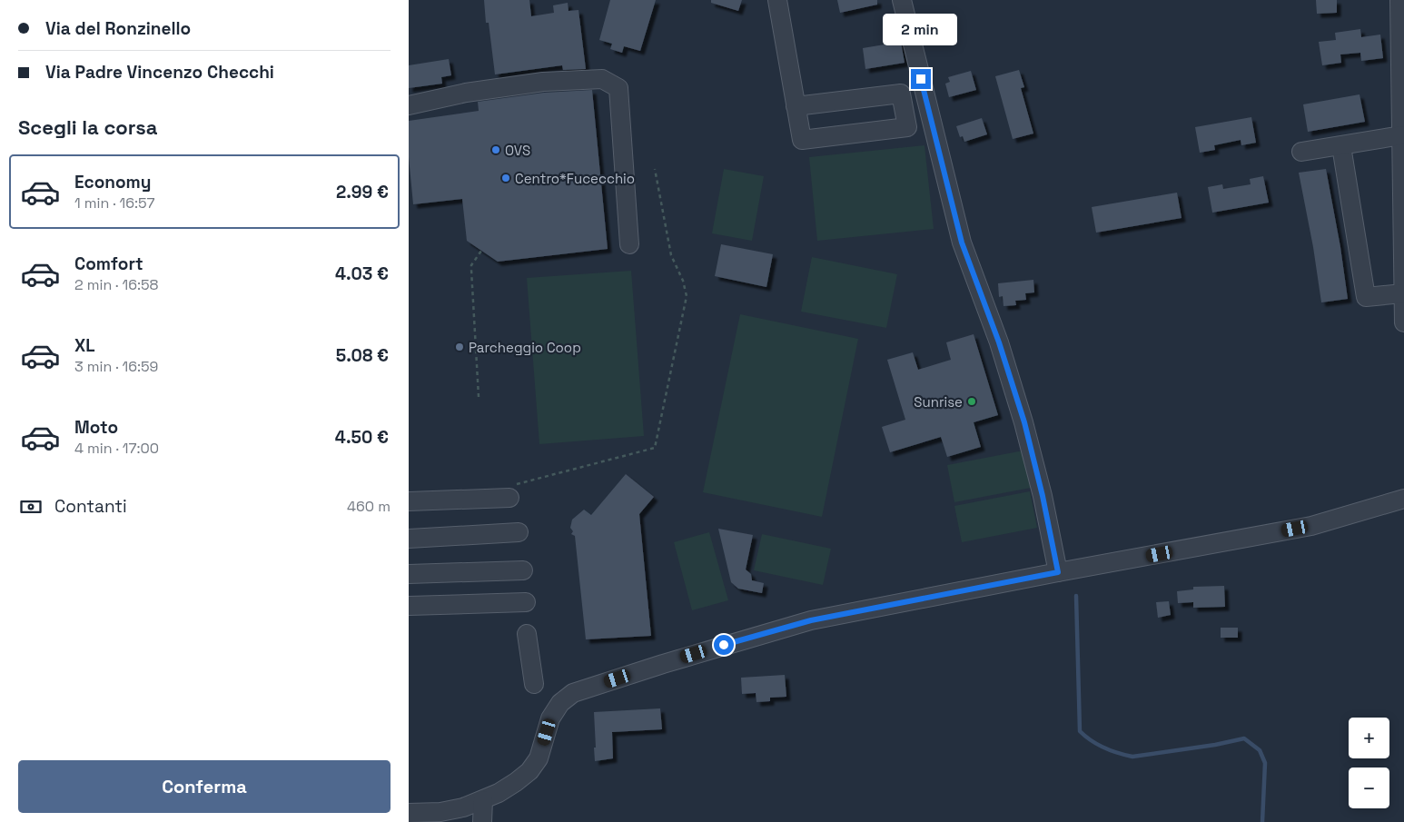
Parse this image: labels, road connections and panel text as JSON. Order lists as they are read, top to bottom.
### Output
{
  "places": [
    "OVS",
    "Centro*Fucecchio",
    "Parcheggio Coop",
    "Sunrise"
  ],
  "page": {
    "banner": ["Via del Ronzinello", "Via Padre Vincenzo Checchi"],
    "bubble": "2 min",
    "heading": "Scegli la corsa",
    "list": [
      {
        "name": "Economy",
        "note": "1 min · 16:57",
        "value": "2.99 €"
      },
      {
        "name": "Comfort",
        "note": "2 min · 16:58",
        "value": "4.03 €"
      },
      {
        "name": "XL",
        "note": "3 min · 16:59",
        "value": "5.08 €"
      },
      {
        "name": "Moto",
        "note": "4 min · 17:00",
        "value": "4.50 €"
      }
    ],
    "pay": ["Contanti", "460 m"],
    "map_buttons": ["+", "−"],
    "buttons": "Conferma"
  }
}
